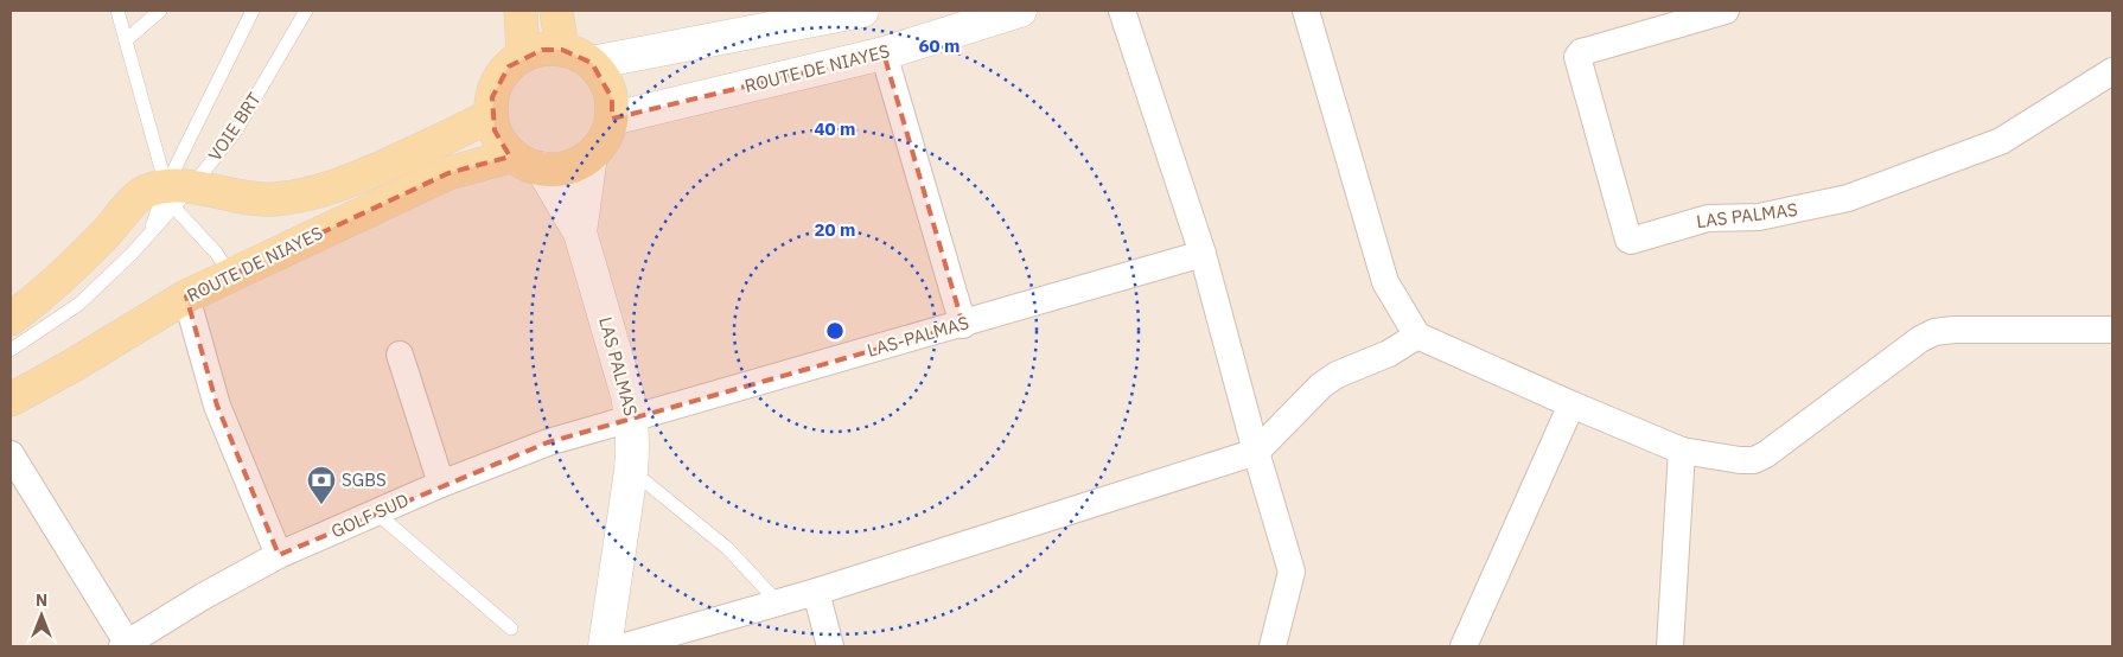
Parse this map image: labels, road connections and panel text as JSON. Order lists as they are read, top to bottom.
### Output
{
  "streets": {
    "main road": ["ROUTE DE NIAYES", "LAS PALMAS"],
    "street": ["LAS-PALMAS", "GOLF SUD"],
    "lane": ["VOIE BRT"]
  },
  "crossings": [
    ["ROUTE DE NIAYES", "LAS PALMAS"],
    ["LAS PALMAS", "LAS-PALMAS"],
    ["LAS PALMAS", "GOLF SUD"],
    ["LAS-PALMAS", "GOLF SUD"]
  ],
  "places": {
    "bank": ["SGBS"]
  },
  "north": "top",
  "rings": ["60 m", "40 m", "20 m"]
}
